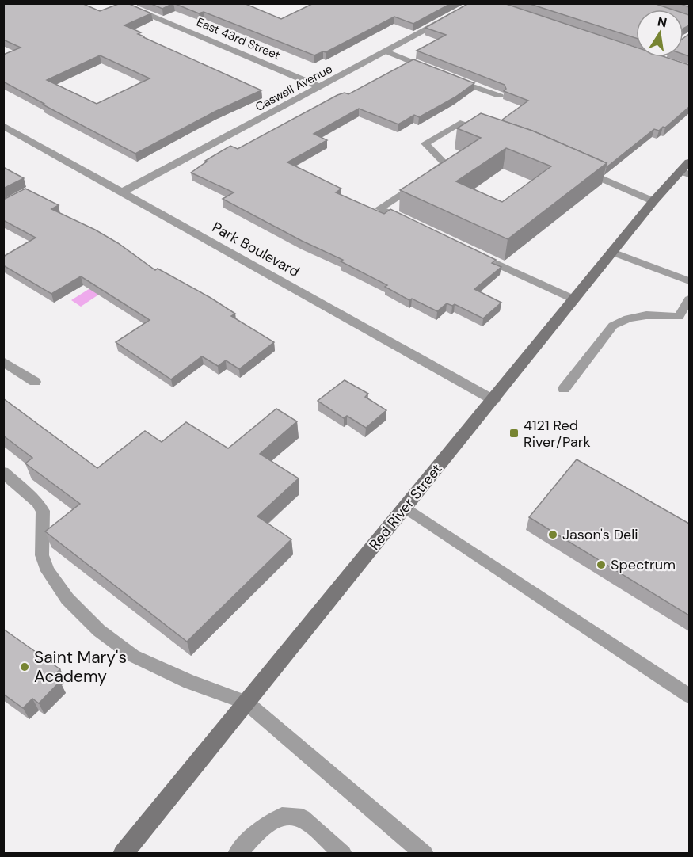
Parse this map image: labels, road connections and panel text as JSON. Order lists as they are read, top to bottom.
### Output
{
  "streets": {
    "main road": ["Red River Street"],
    "street": ["East 43rd Street", "Caswell Avenue", "Park Boulevard"]
  },
  "crossings": [
    ["East 43rd Street", "Caswell Avenue"],
    ["Caswell Avenue", "Park Boulevard"],
    ["Park Boulevard", "Red River Street"]
  ],
  "places": {
    "transit": ["4121 Red River/Park"],
    "other": ["Jason's Deli", "Spectrum", "Saint Mary's Academy"]
  },
  "north": "top"
}
